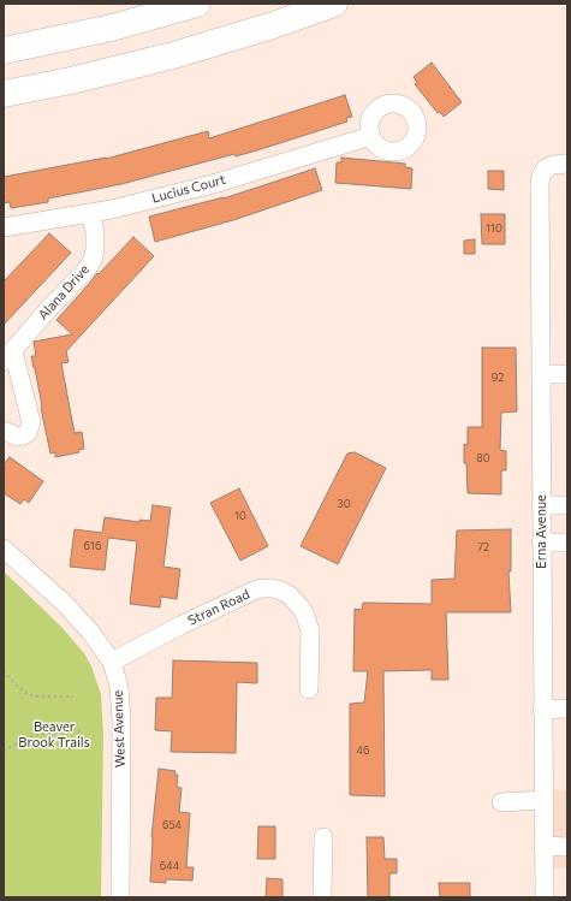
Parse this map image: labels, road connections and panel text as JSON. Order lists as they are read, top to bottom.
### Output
{
  "streets": {
    "street": [
      "Lucius Court",
      "Alana Drive",
      "Erna Avenue",
      "Stran Road",
      "West Avenue"
    ]
  },
  "crossings": [
    ["Lucius Court", "Alana Drive"],
    ["Stran Road", "West Avenue"]
  ],
  "parks": ["Beaver Brook Trails"],
  "house_numbers": [
    "110",
    "92",
    "80",
    "30",
    "10",
    "616",
    "72",
    "46",
    "654",
    "644"
  ]
}
